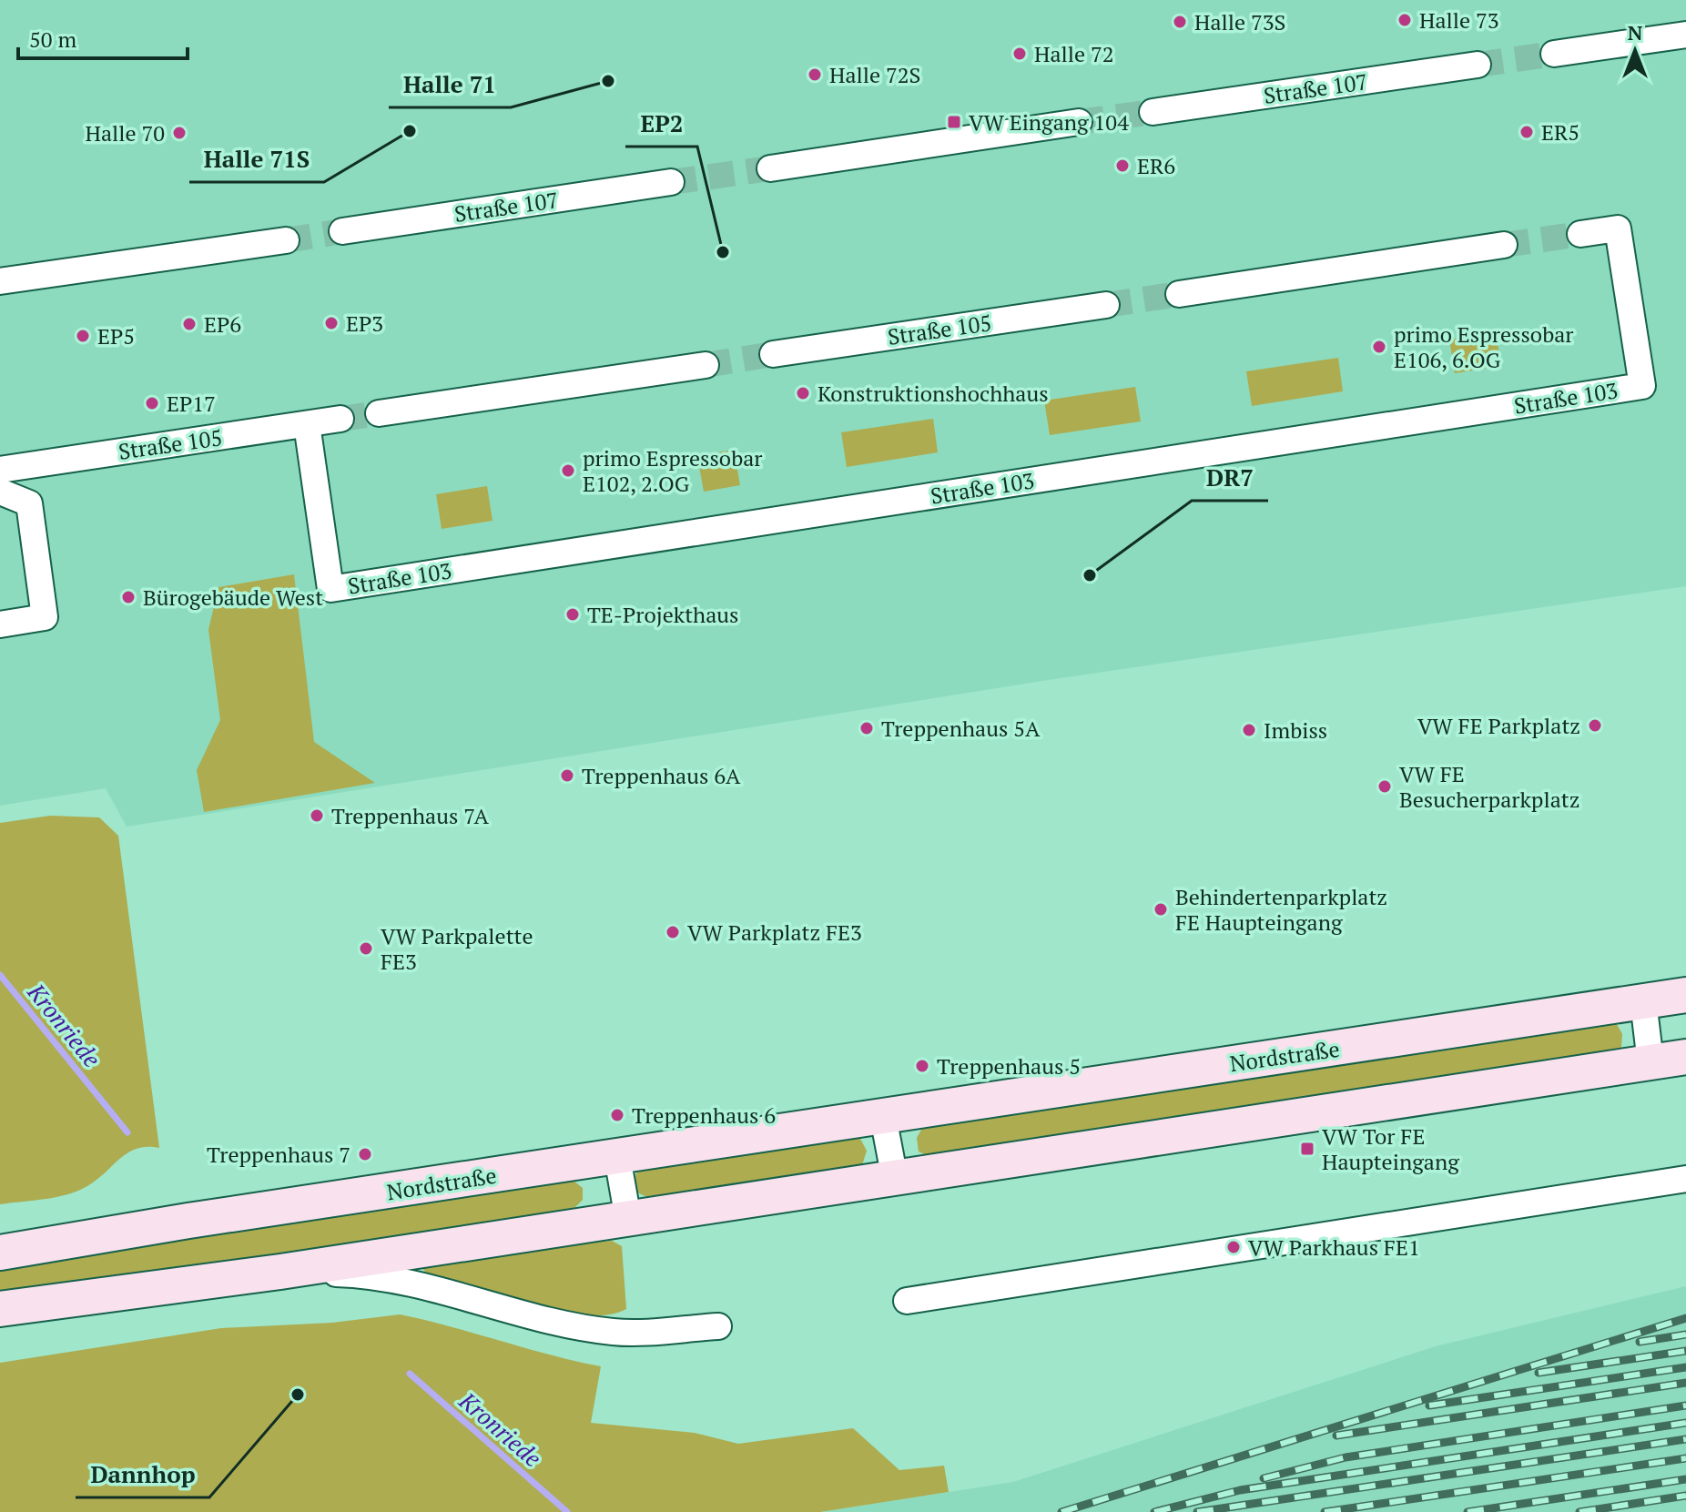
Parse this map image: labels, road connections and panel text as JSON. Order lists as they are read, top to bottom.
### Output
{
  "streets": {
    "street": [
      "Straße 107",
      "Straße 105",
      "Straße 103",
      "Nordstraße"
    ]
  },
  "crossings": [
    ["Straße 105", "Straße 103"]
  ],
  "water": ["Kronriede"],
  "places": {
    "other": [
      "Halle 73",
      "Halle 73S",
      "Halle 72",
      "Halle 72S",
      "Halle 71",
      "Halle 71S",
      "ER5",
      "Halle 70",
      "ER6",
      "EP2",
      "EP3",
      "EP6",
      "EP5",
      "primo Espressobar E106, 6.OG",
      "Konstruktionshochhaus",
      "EP17",
      "primo Espressobar E102, 2.OG",
      "DR7",
      "Bürogebäude West",
      "TE-Projekthaus",
      "VW FE Parkplatz",
      "Treppenhaus 5A",
      "Imbiss",
      "Treppenhaus 6A",
      "VW FE Besucherparkplatz",
      "Treppenhaus 7A",
      "Behindertenparkplatz FE Haupteingang",
      "VW Parkplatz FE3",
      "VW Parkpalette FE3",
      "Treppenhaus 5",
      "Treppenhaus 6",
      "Treppenhaus 7",
      "VW Parkhaus FE1",
      "Dannhop"
    ],
    "transit": ["VW Eingang 104", "VW Tor FE Haupteingang"]
  },
  "scale_bar": "50 m",
  "north": "top"
}
